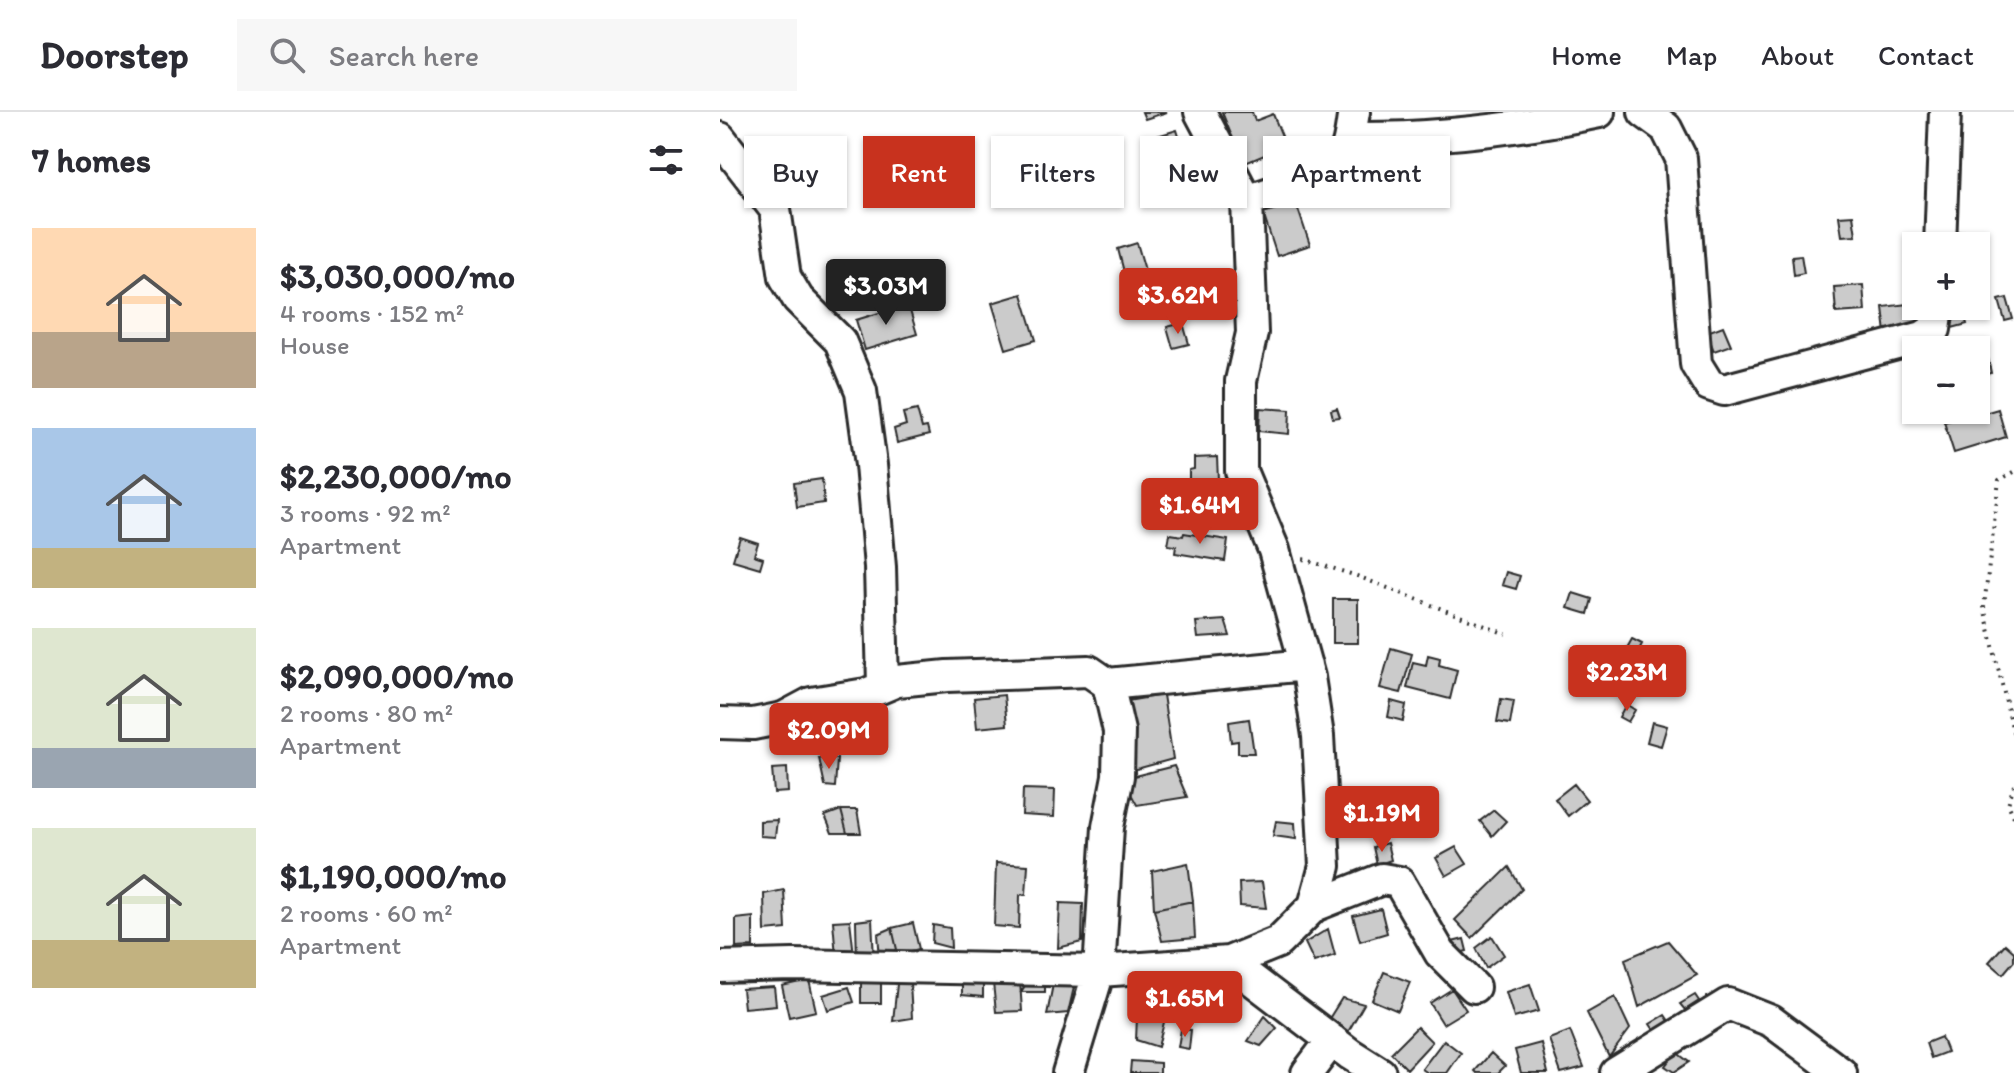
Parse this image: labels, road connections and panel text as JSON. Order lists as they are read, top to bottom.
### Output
{
  "page": {
    "header": "Doorstep",
    "search": "Search here",
    "nav": [
      "Home",
      "Map",
      "About",
      "Contact"
    ],
    "heading": "7 homes",
    "chip": [
      "Buy",
      "Rent",
      "Filters",
      "New",
      "Apartment"
    ],
    "list": [
      {
        "name": "$3,030,000/mo",
        "note": "4 rooms · 152 m² · House"
      },
      {
        "name": "$2,230,000/mo",
        "note": "3 rooms · 92 m² · Apartment"
      },
      {
        "name": "$2,090,000/mo",
        "note": "2 rooms · 80 m² · Apartment"
      },
      {
        "name": "$1,190,000/mo",
        "note": "2 rooms · 60 m² · Apartment"
      }
    ],
    "map_buttons": ["+", "−"],
    "price": [
      "$3.03M",
      "$3.62M",
      "$1.64M",
      "$2.23M",
      "$2.09M",
      "$1.19M",
      "$1.65M"
    ]
  }
}
